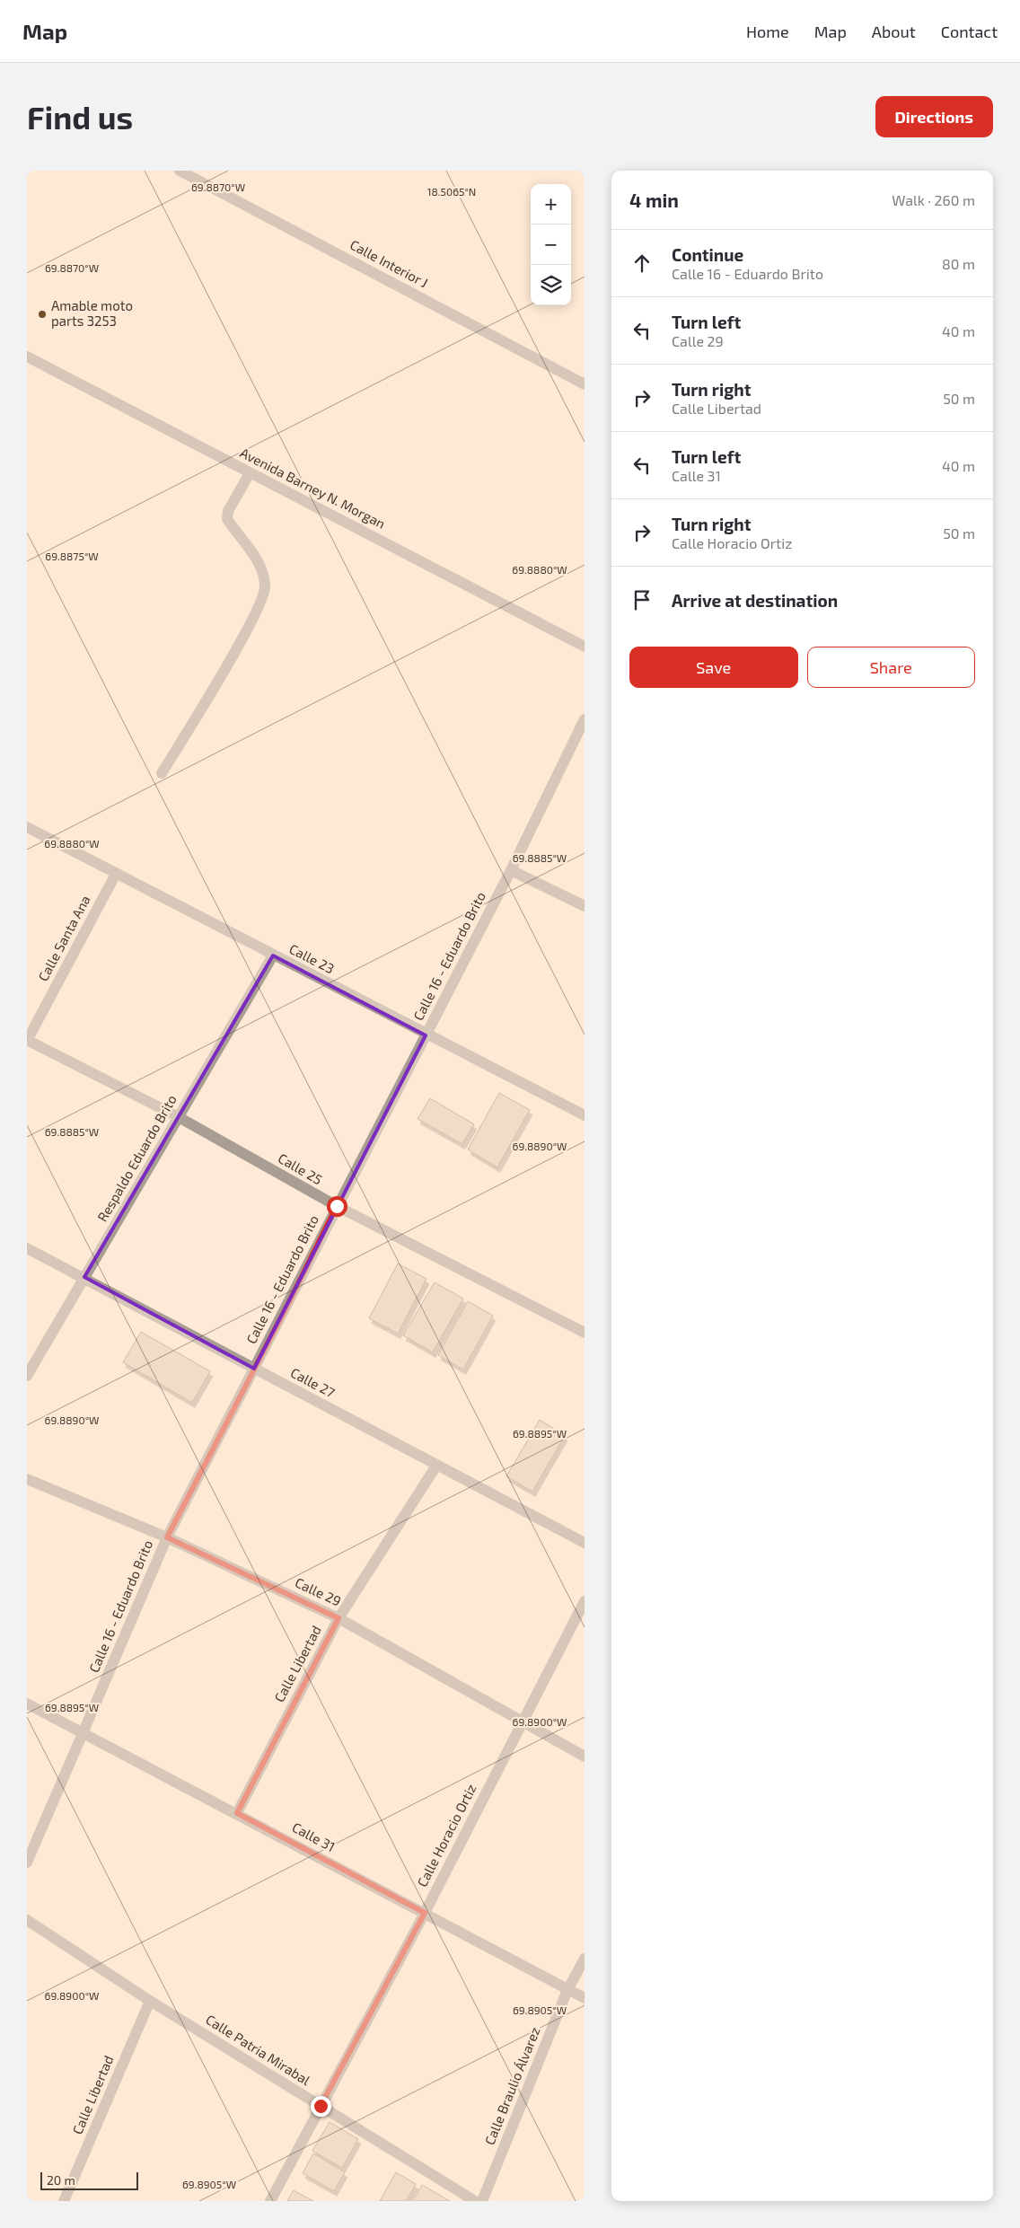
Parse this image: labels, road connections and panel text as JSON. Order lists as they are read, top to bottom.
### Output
{
  "streets": {
    "street": [
      "Calle Interior J",
      "Avenida Barney N. Morgan",
      "Calle Santa Ana",
      "Calle 16 - Eduardo Brito",
      "Calle 23",
      "Respaldo Eduardo Brito",
      "Calle 25",
      "Calle 27",
      "Calle 29",
      "Calle Libertad",
      "Calle Horacio Ortiz",
      "Calle 31",
      "Calle Patria Mirabal",
      "Calle Braulio Álvarez"
    ]
  },
  "crossings": [
    ["Calle Santa Ana", "Calle 23"],
    ["Calle Santa Ana", "Calle 25"],
    ["Calle 16 - Eduardo Brito", "Calle 23"],
    ["Calle 16 - Eduardo Brito", "Calle 25"],
    ["Calle 16 - Eduardo Brito", "Calle 27"],
    ["Calle 16 - Eduardo Brito", "Calle 29"],
    ["Calle 16 - Eduardo Brito", "Calle 31"],
    ["Calle 23", "Respaldo Eduardo Brito"],
    ["Respaldo Eduardo Brito", "Calle 25"],
    ["Respaldo Eduardo Brito", "Calle 27"],
    ["Calle 27", "Calle Libertad"],
    ["Calle 29", "Calle Libertad"],
    ["Calle 29", "Calle Horacio Ortiz"],
    ["Calle Libertad", "Calle 31"],
    ["Calle Libertad", "Calle Patria Mirabal"],
    ["Calle Horacio Ortiz", "Calle 31"],
    ["Calle Horacio Ortiz", "Calle Patria Mirabal"],
    ["Calle 31", "Calle Braulio Álvarez"]
  ],
  "places": ["Amable moto parts 3253"],
  "scale_bar": "20 m",
  "page": {
    "header": "Map",
    "nav": [
      "Home",
      "Map",
      "About",
      "Contact"
    ],
    "buttons": [
      "Directions",
      ["Save", "Share"]
    ],
    "title": "Find us",
    "heading": ["4 min", "Walk · 260 m"],
    "map_buttons": ["+", "−"],
    "list": [
      ["Continue", "Calle 16 - Eduardo Brito", "80 m"],
      ["Turn left", "Calle 29", "40 m"],
      ["Turn right", "Calle Libertad", "50 m"],
      ["Turn left", "Calle 31", "40 m"],
      ["Turn right", "Calle Horacio Ortiz", "50 m"],
      "Arrive at destination"
    ],
    "scale": "20 m"
  },
  "coordinates": [
    "69.8870°W",
    "18.5065°N",
    "69.8875°W",
    "69.8880°W",
    "69.8885°W",
    "69.8890°W",
    "69.8895°W",
    "69.8900°W",
    "69.8905°W"
  ]
}
